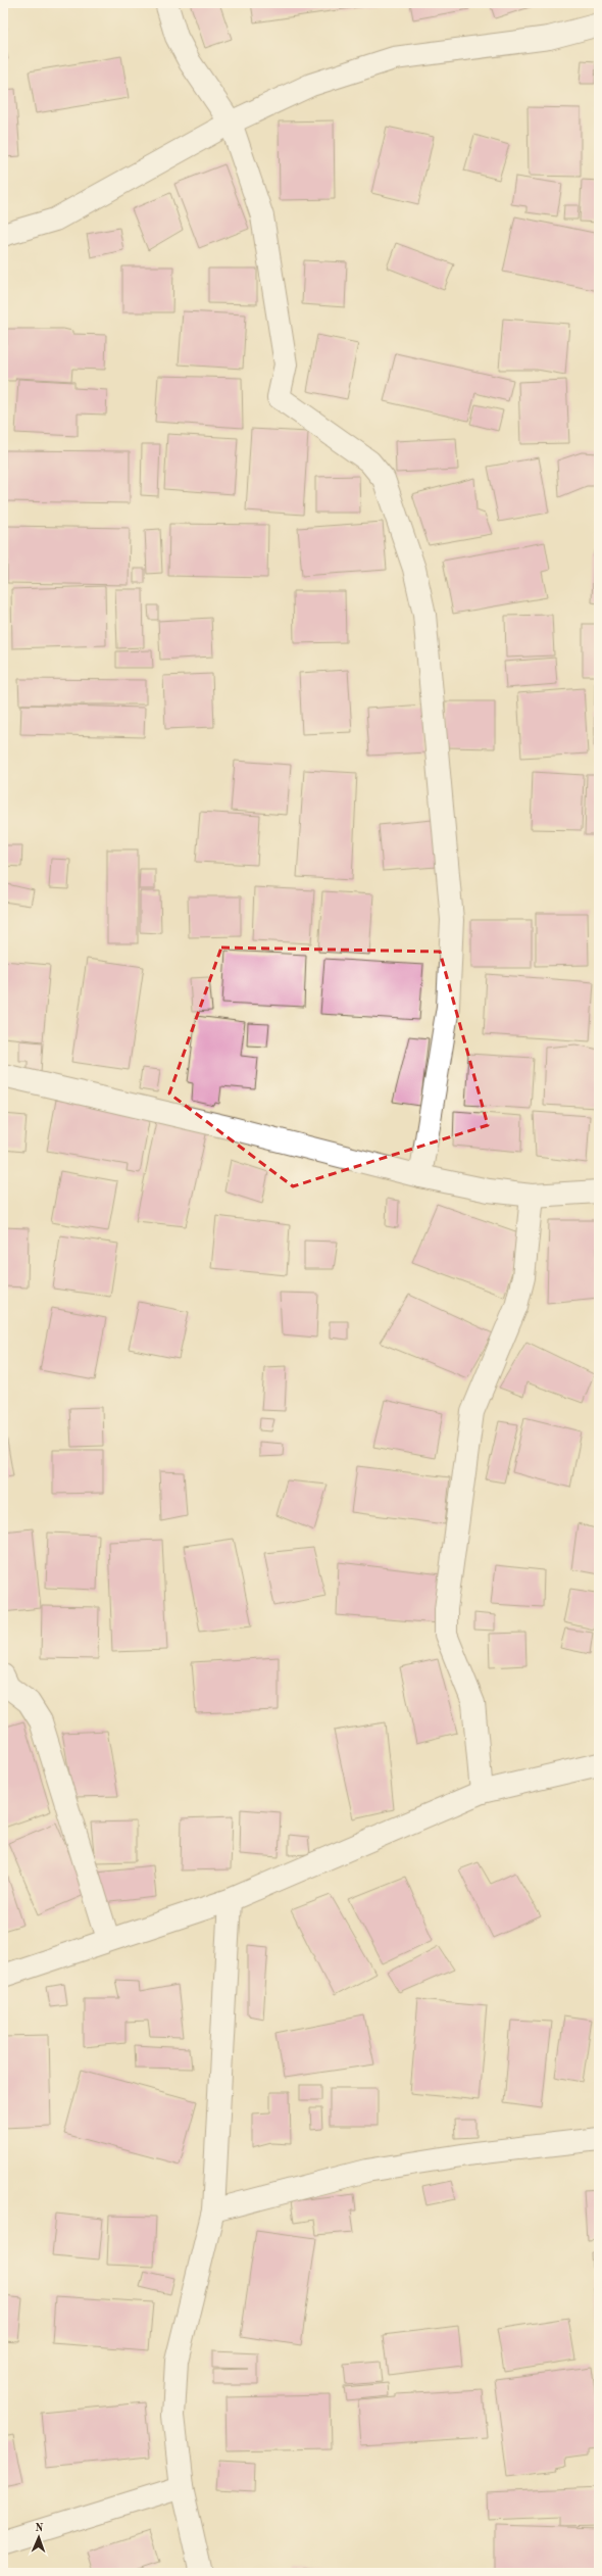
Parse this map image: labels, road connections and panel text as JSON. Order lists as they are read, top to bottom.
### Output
{
  "north": "top"
}
